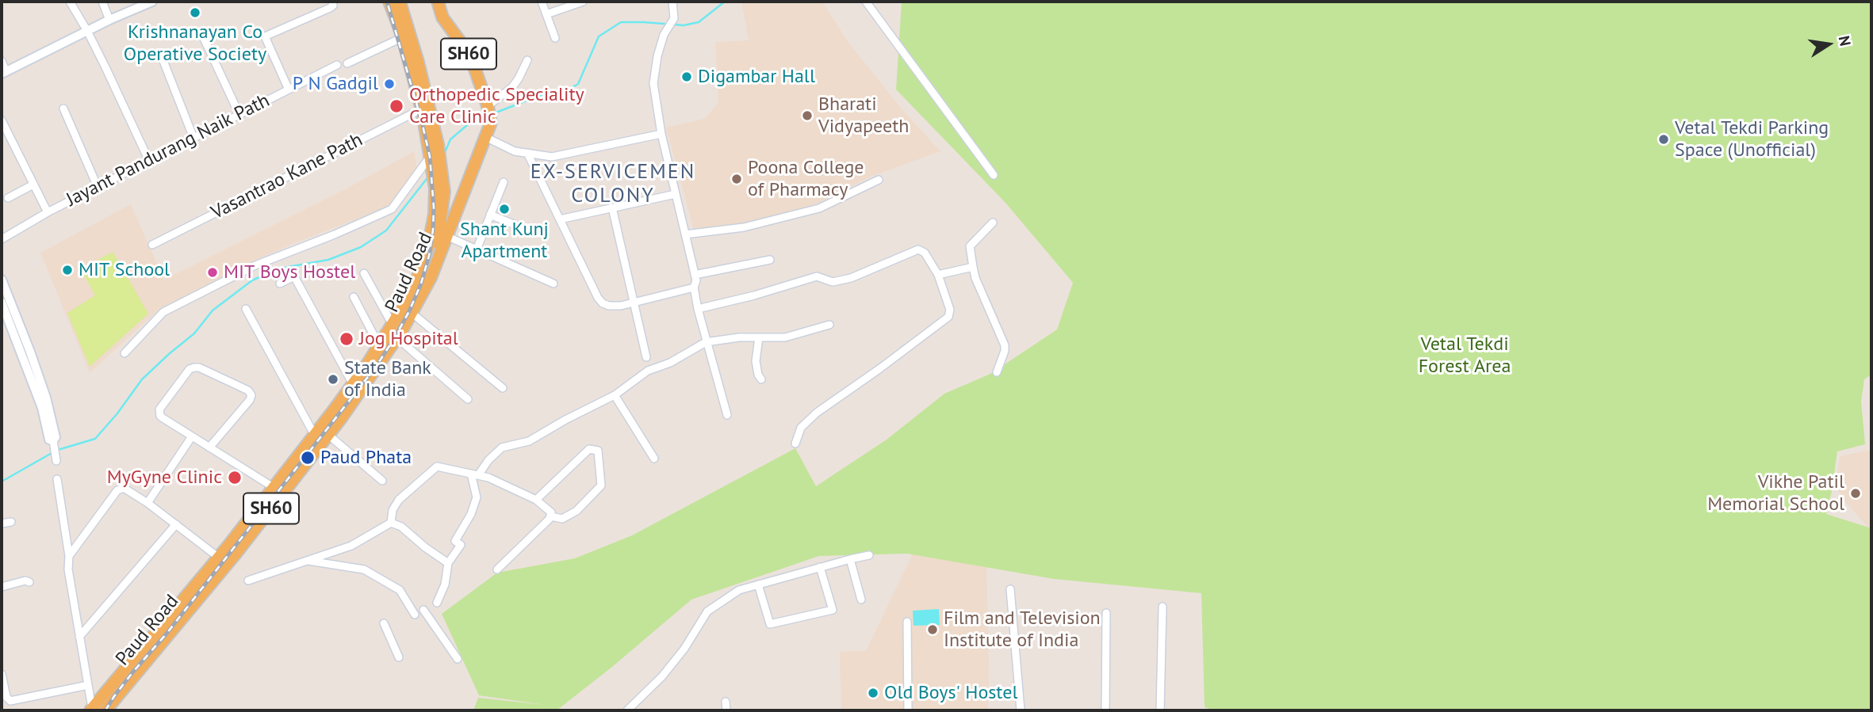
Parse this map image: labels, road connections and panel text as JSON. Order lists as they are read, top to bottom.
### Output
{
  "streets": {
    "main road": ["SH60", "Paud Road"],
    "street": ["Jayant Pandurang Naik Path", "Vasantrao Kane Path"]
  },
  "crossings": [
    ["SH60", "Paud Road"],
    ["Vasantrao Kane Path", "Paud Road"]
  ],
  "districts": ["EX-SERVICEMEN COLONY"],
  "parks": ["Vetal Tekdi Forest Area"],
  "places": [
    "Krishnanayan Co Operative Society",
    "Digambar Hall",
    "P N Gadgil",
    "Orthopedic Speciality Care Clinic",
    "Bharati Vidyapeeth",
    "Vetal Tekdi Parking Space (Unofficial)",
    "Poona College of Pharmacy",
    "Shant Kunj Apartment",
    "MIT School",
    "MIT Boys Hostel",
    "Jog Hospital",
    "State Bank of India",
    "Paud Phata",
    "MyGyne Clinic",
    "Vikhe Patil Memorial School",
    "Film and Television Institute of India",
    "Old Boys' Hostel"
  ],
  "north": "right"
}
